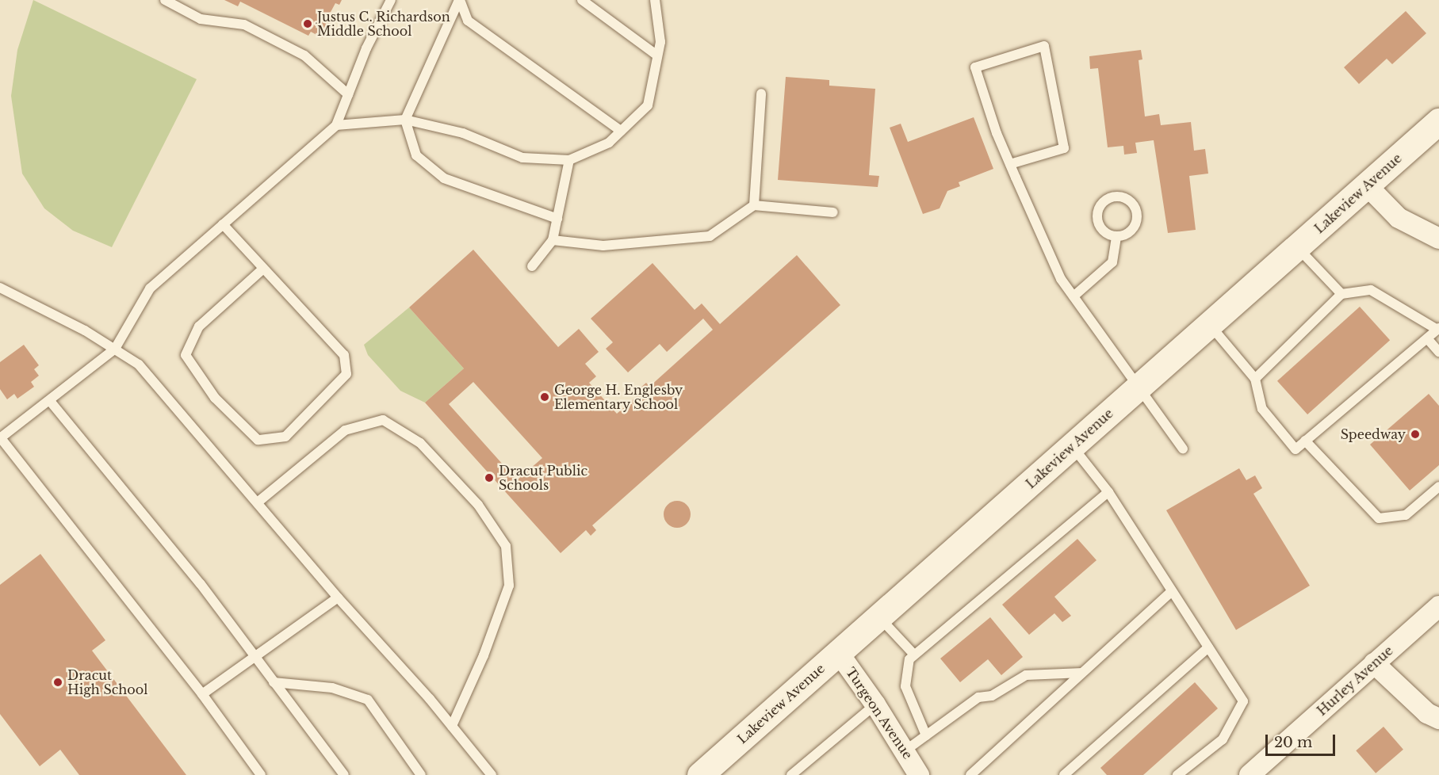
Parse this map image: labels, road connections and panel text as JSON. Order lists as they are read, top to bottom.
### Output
{
  "streets": {
    "main road": ["Lakeview Avenue"],
    "street": ["Hurley Avenue", "Turgeon Avenue"]
  },
  "crossings": [
    ["Lakeview Avenue", "Turgeon Avenue"]
  ],
  "places": [
    "Justus C. Richardson Middle School",
    "George H. Englesby Elementary School",
    "Speedway",
    "Dracut Public Schools",
    "Dracut High School"
  ],
  "scale_bar": "20 m"
}
